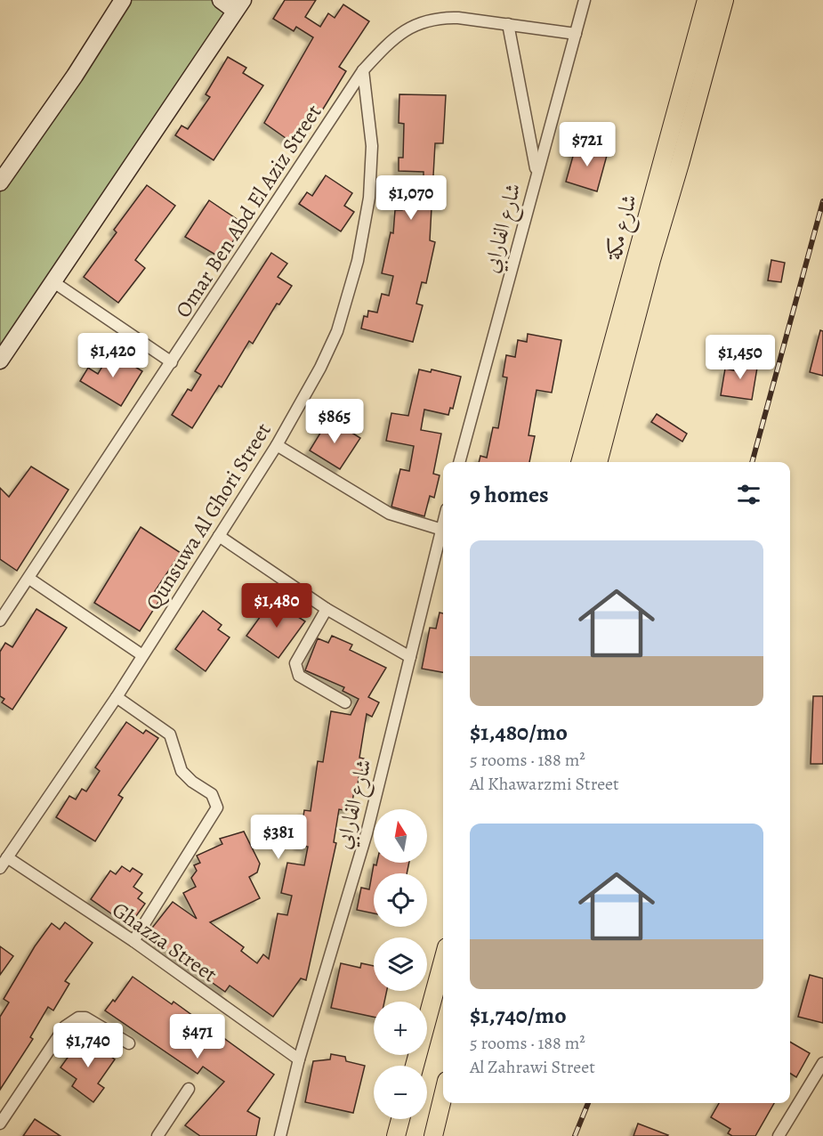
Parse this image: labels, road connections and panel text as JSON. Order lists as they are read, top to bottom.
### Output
{
  "streets": {
    "main road": ["شارع مكة"],
    "street": [
      "Omar Ben Abd El Aziz Street",
      "شارع الفارابي",
      "Qunsuwa Al Ghori Street",
      "Ghazza Street"
    ]
  },
  "crossings": [
    ["Omar Ben Abd El Aziz Street", "شارع الفارابي"],
    ["Omar Ben Abd El Aziz Street", "Qunsuwa Al Ghori Street"],
    ["شارع الفارابي", "Ghazza Street"],
    ["Qunsuwa Al Ghori Street", "Ghazza Street"]
  ],
  "north": "top",
  "page": {
    "price": [
      "$721",
      "$1,070",
      "$1,420",
      "$1,450",
      "$865",
      "$1,480",
      "$381",
      "$471",
      "$1,740"
    ],
    "heading": "9 homes",
    "list": [
      {
        "name": "$1,480/mo",
        "note": "5 rooms · 188 m² · Al Khawarzmi Street"
      },
      {
        "name": "$1,740/mo",
        "note": "5 rooms · 188 m² · Al Zahrawi Street"
      }
    ],
    "map_buttons": ["+", "−"]
  }
}
